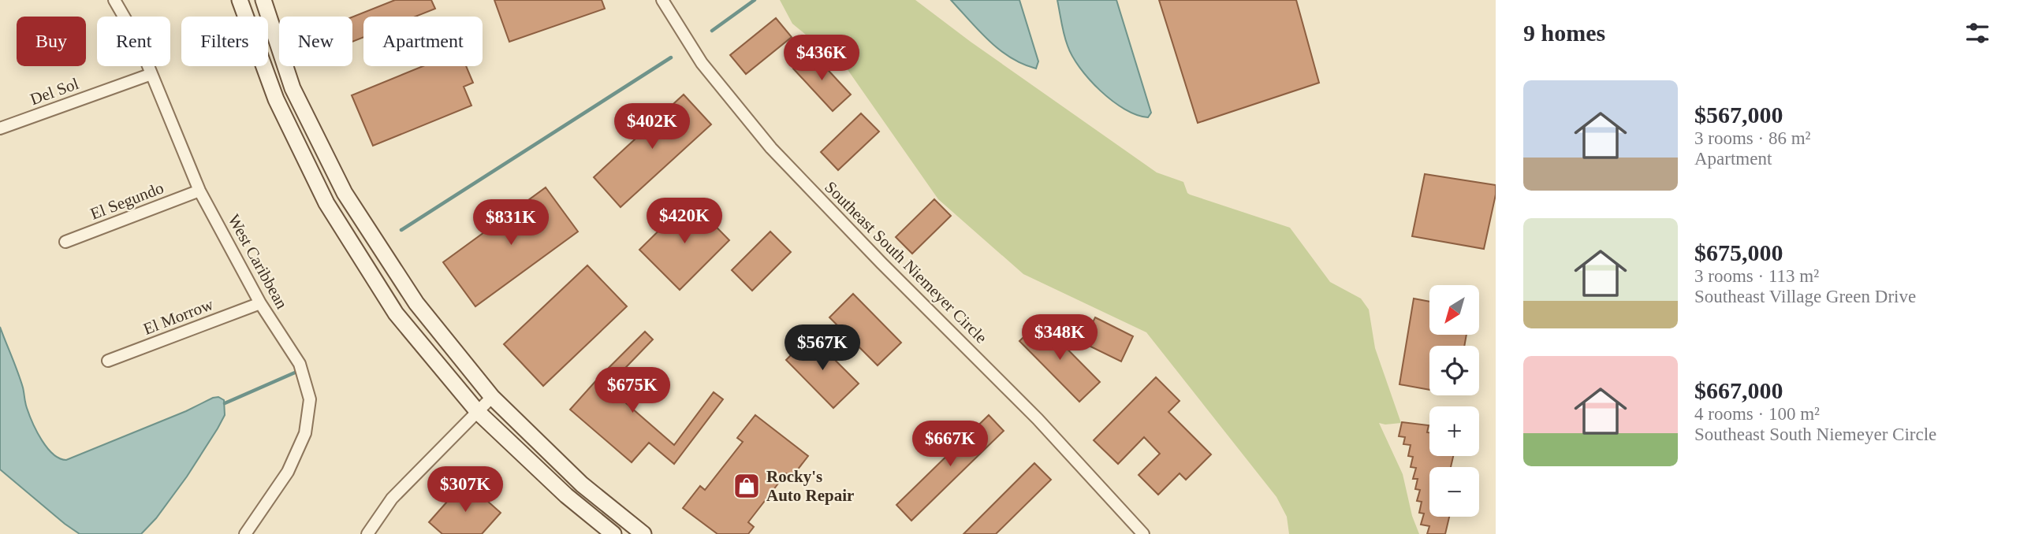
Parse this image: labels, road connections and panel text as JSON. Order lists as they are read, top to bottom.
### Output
{
  "streets": {
    "street": [
      "Del Sol",
      "El Segundo",
      "West Caribbean",
      "Southeast South Niemeyer Circle",
      "El Morrow"
    ]
  },
  "crossings": [
    ["Del Sol", "West Caribbean"],
    ["El Segundo", "West Caribbean"],
    ["West Caribbean", "El Morrow"]
  ],
  "places": {
    "shop": ["Rocky's Auto Repair"]
  },
  "north": "bottom left",
  "page": {
    "heading": "9 homes",
    "chip": [
      "Buy",
      "Rent",
      "Filters",
      "New",
      "Apartment"
    ],
    "price": [
      "$436K",
      "$402K",
      "$420K",
      "$831K",
      "$348K",
      "$567K",
      "$675K",
      "$667K",
      "$307K"
    ],
    "list": [
      {
        "name": "$567,000",
        "note": "3 rooms · 86 m² · Apartment"
      },
      {
        "name": "$675,000",
        "note": "3 rooms · 113 m² · Southeast Village Green Drive"
      },
      {
        "name": "$667,000",
        "note": "4 rooms · 100 m² · Southeast South Niemeyer Circle"
      }
    ],
    "map_buttons": ["+", "−"]
  }
}
